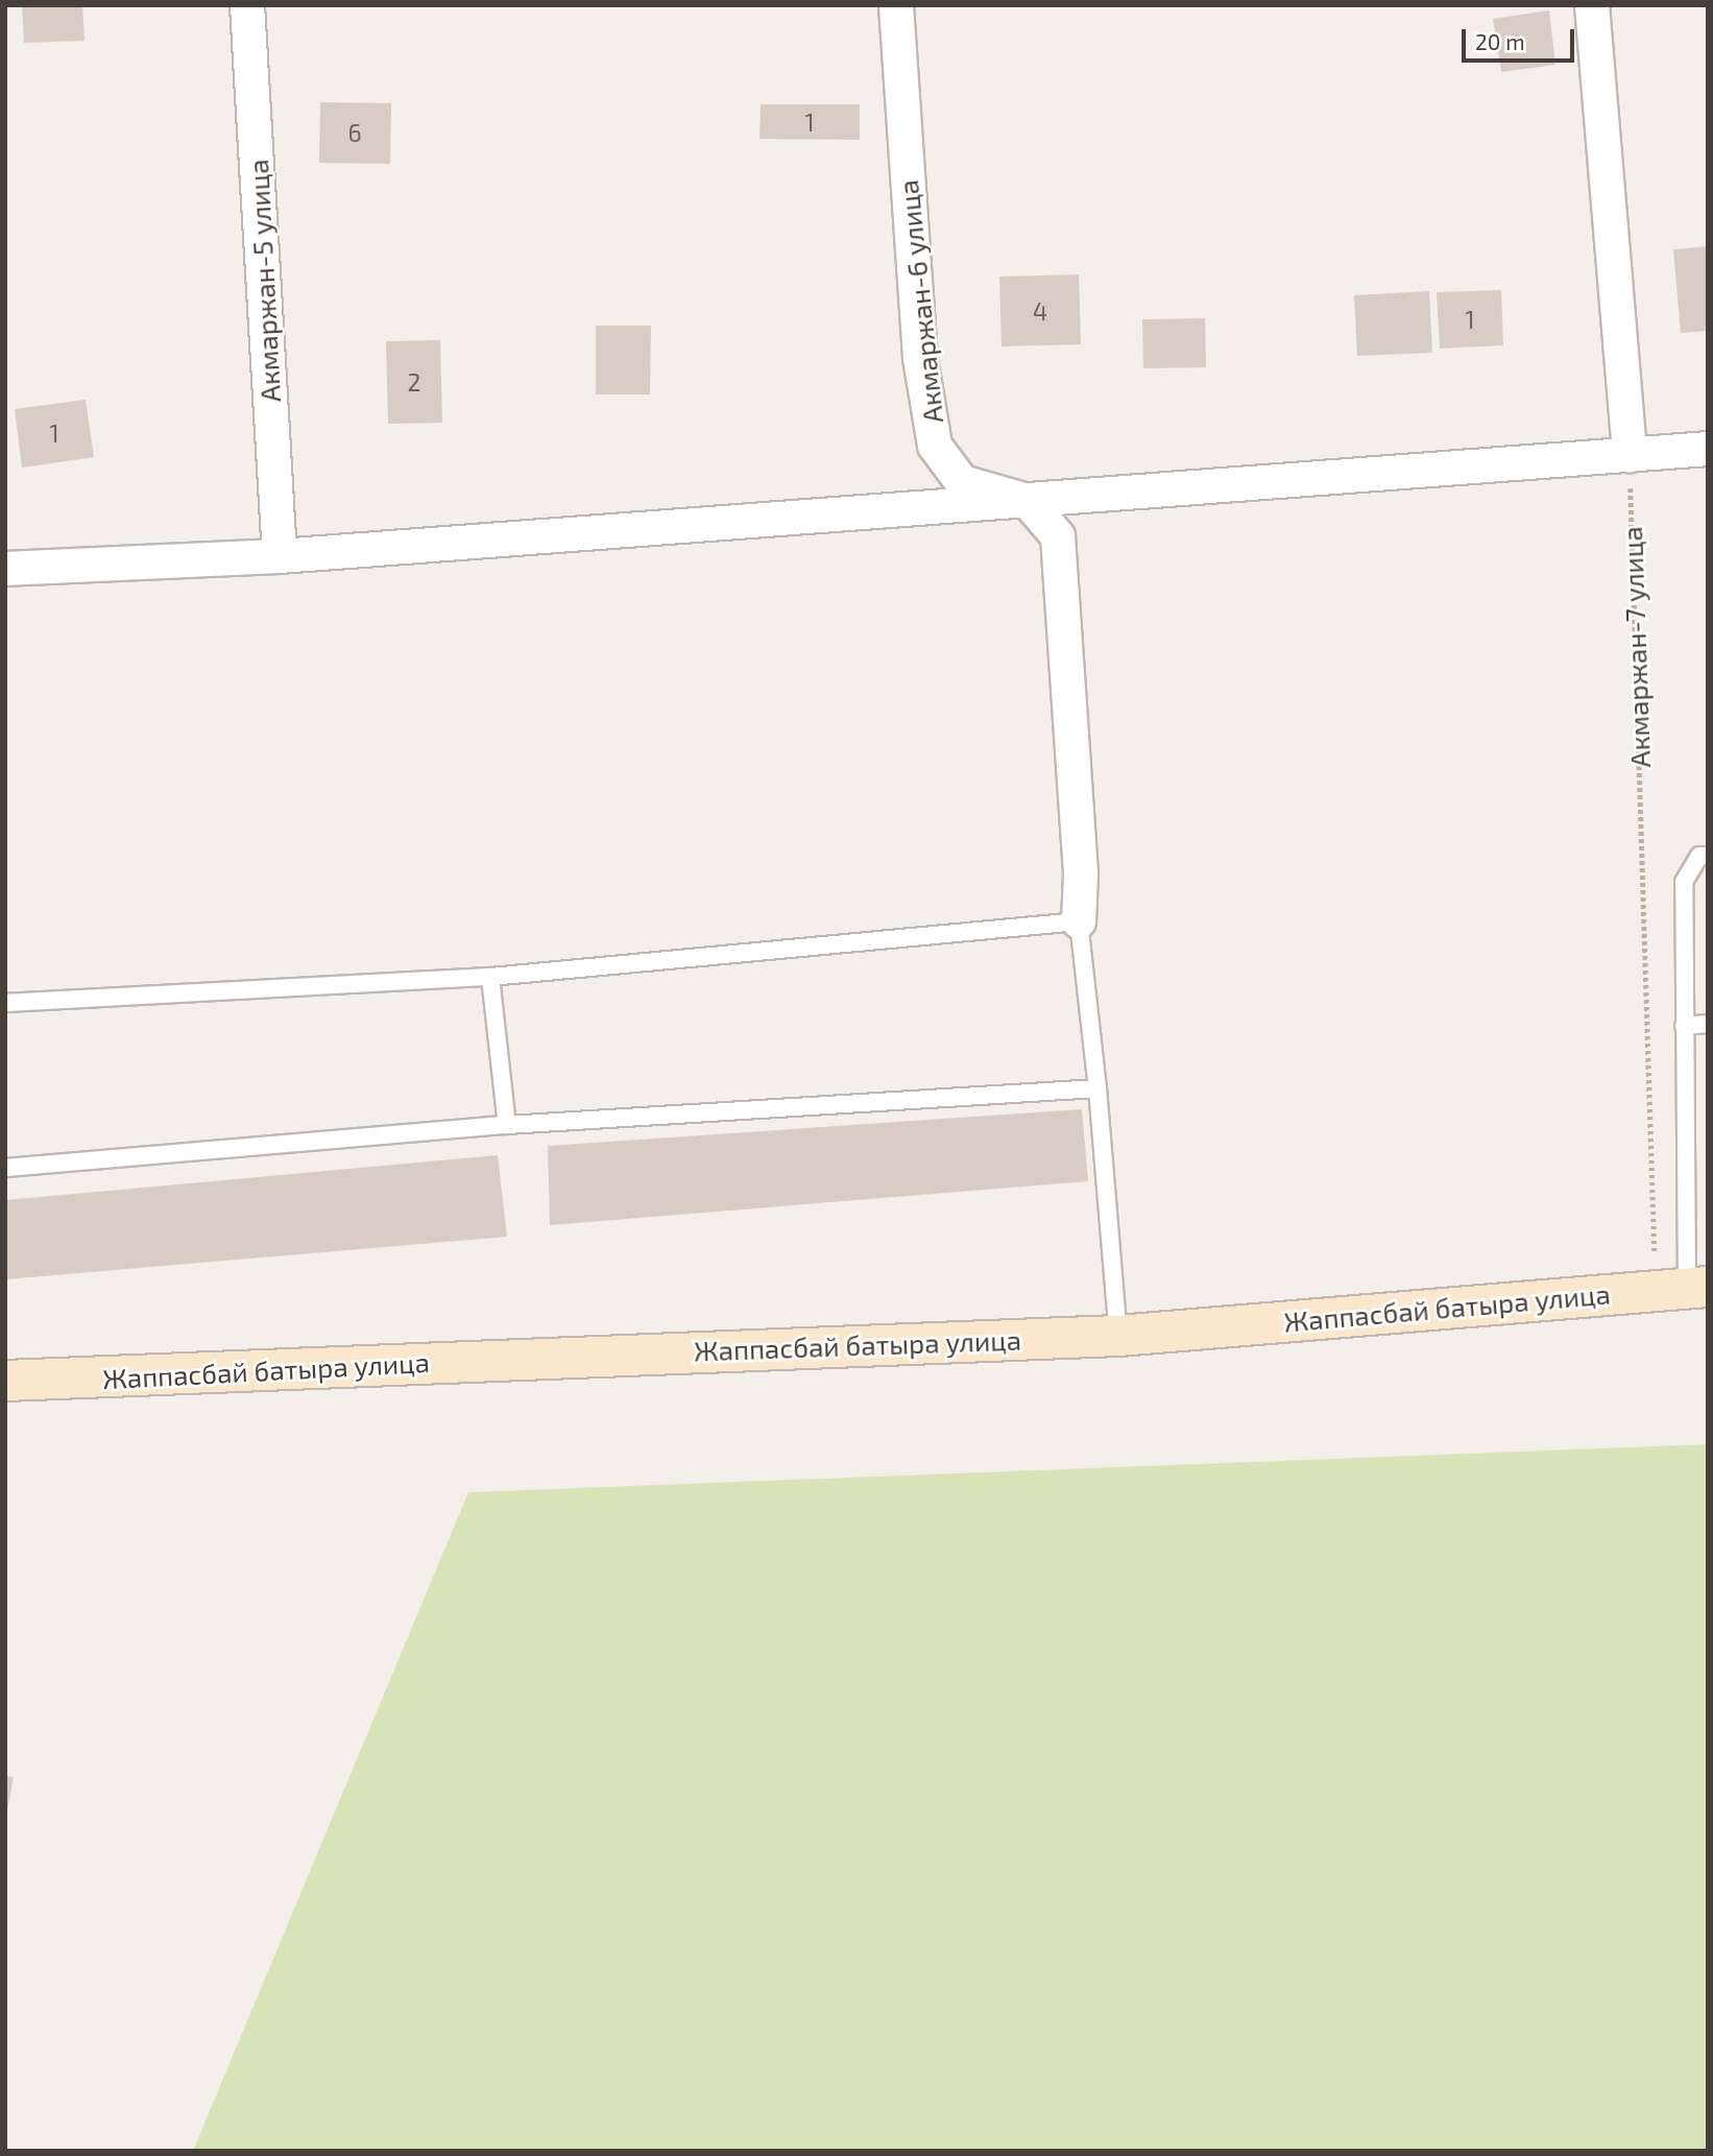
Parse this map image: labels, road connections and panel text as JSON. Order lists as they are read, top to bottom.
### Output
{
  "streets": {
    "main road": ["Жаппасбай батыра улица"],
    "street": ["Акмаржан-5 улица", "Акмаржан-6 улица"],
    "path": ["Акмаржан-7 улица"]
  },
  "crossings": [
    ["Акмаржан-7 улица", "Жаппасбай батыра улица"]
  ],
  "house_numbers": [
    "1",
    "6",
    "4",
    "1",
    "2",
    "1"
  ],
  "scale_bar": "20 m"
}
